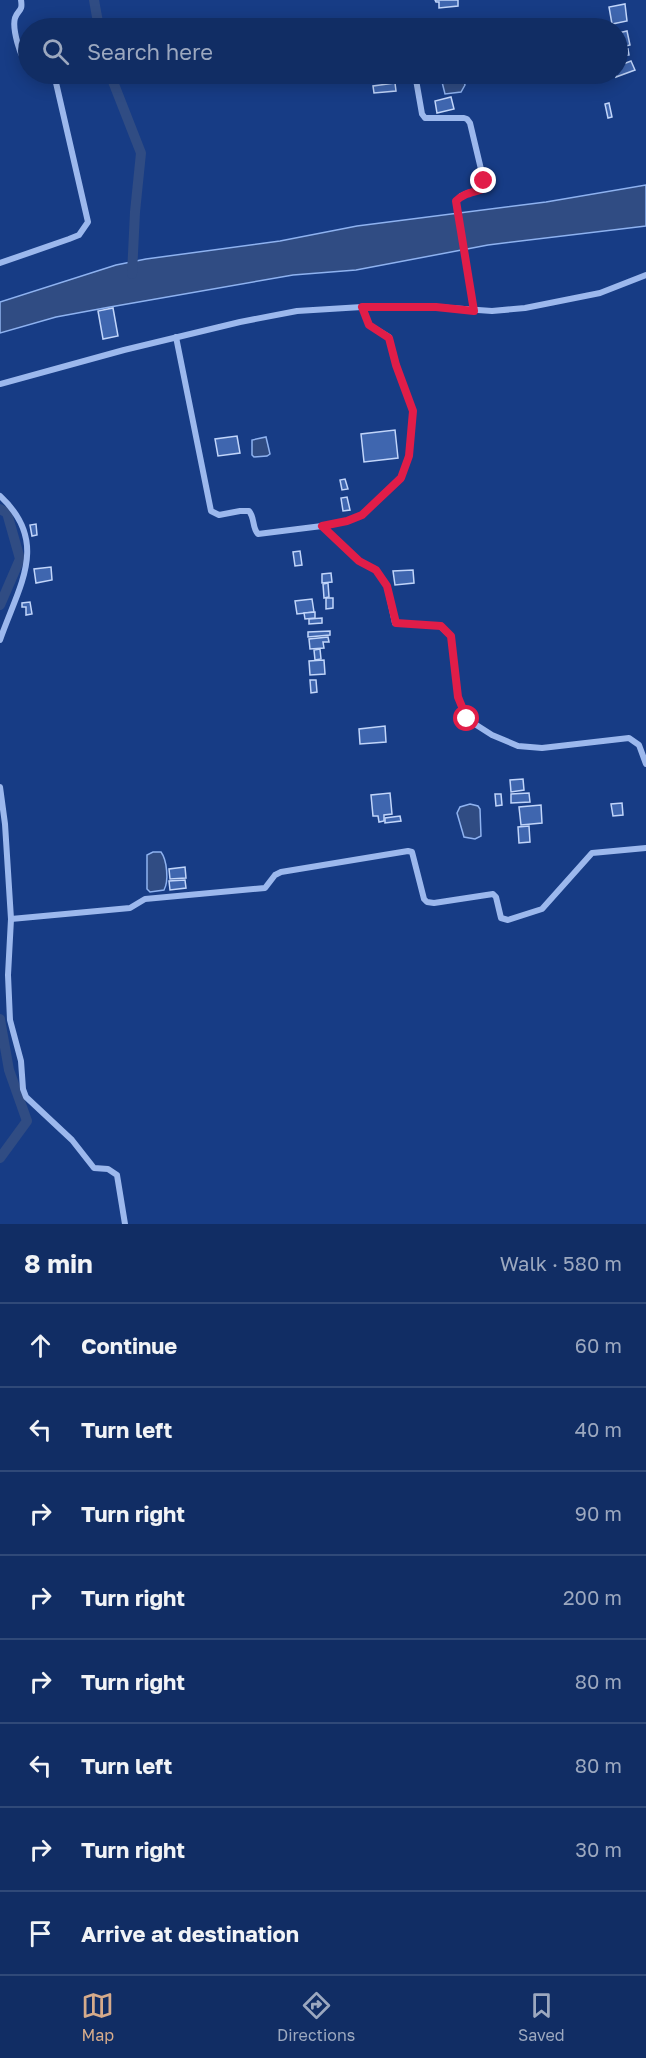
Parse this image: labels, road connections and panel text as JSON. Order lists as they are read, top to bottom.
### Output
{
  "page": {
    "search": "Search here",
    "heading": ["8 min", "Walk · 580 m"],
    "list": [
      ["Continue", "60 m"],
      ["Turn left", "40 m"],
      ["Turn right", "90 m"],
      ["Turn right", "200 m"],
      ["Turn right", "80 m"],
      ["Turn left", "80 m"],
      ["Turn right", "30 m"],
      "Arrive at destination"
    ],
    "nav": ["Map", "Directions", "Saved"]
  }
}
